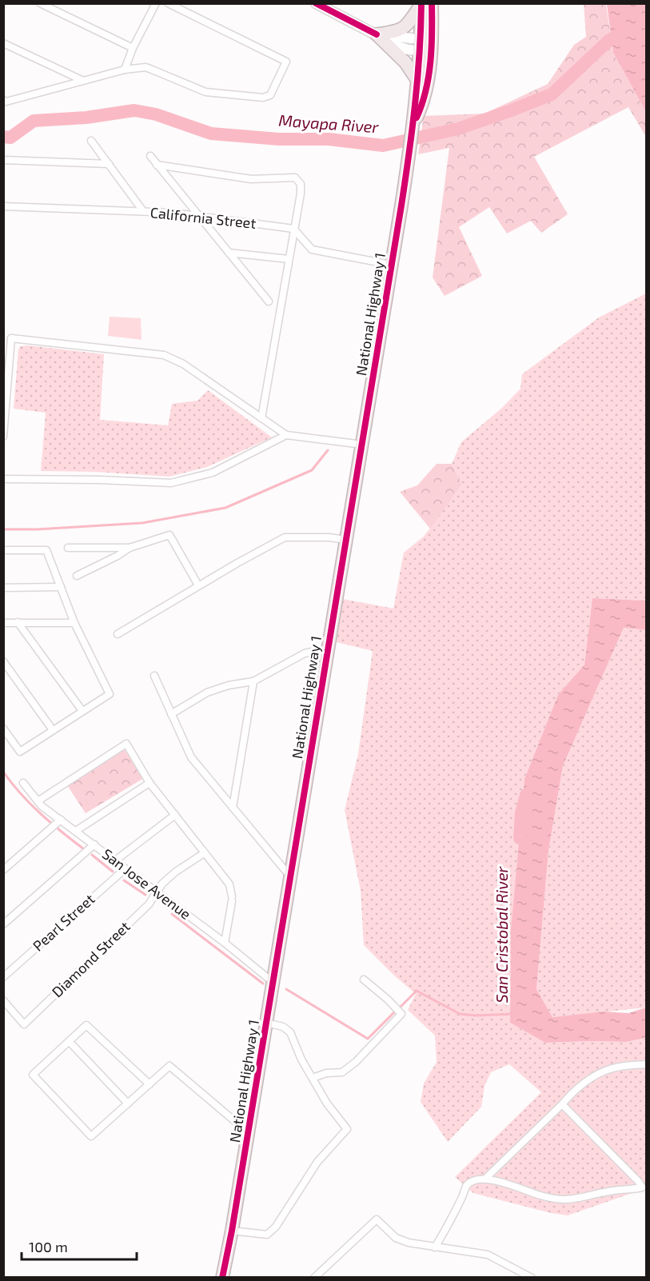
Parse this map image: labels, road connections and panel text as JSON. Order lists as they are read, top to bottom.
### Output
{
  "streets": {
    "highway": ["National Highway 1"],
    "street": [
      "California Street",
      "San Jose Avenue",
      "Pearl Street",
      "Diamond Street"
    ]
  },
  "crossings": [
    ["National Highway 1", "San Jose Avenue"],
    ["San Jose Avenue", "Pearl Street"],
    ["San Jose Avenue", "Diamond Street"]
  ],
  "water": ["Mayapa River", "San Cristobal River"],
  "scale_bar": "100 m"
}
